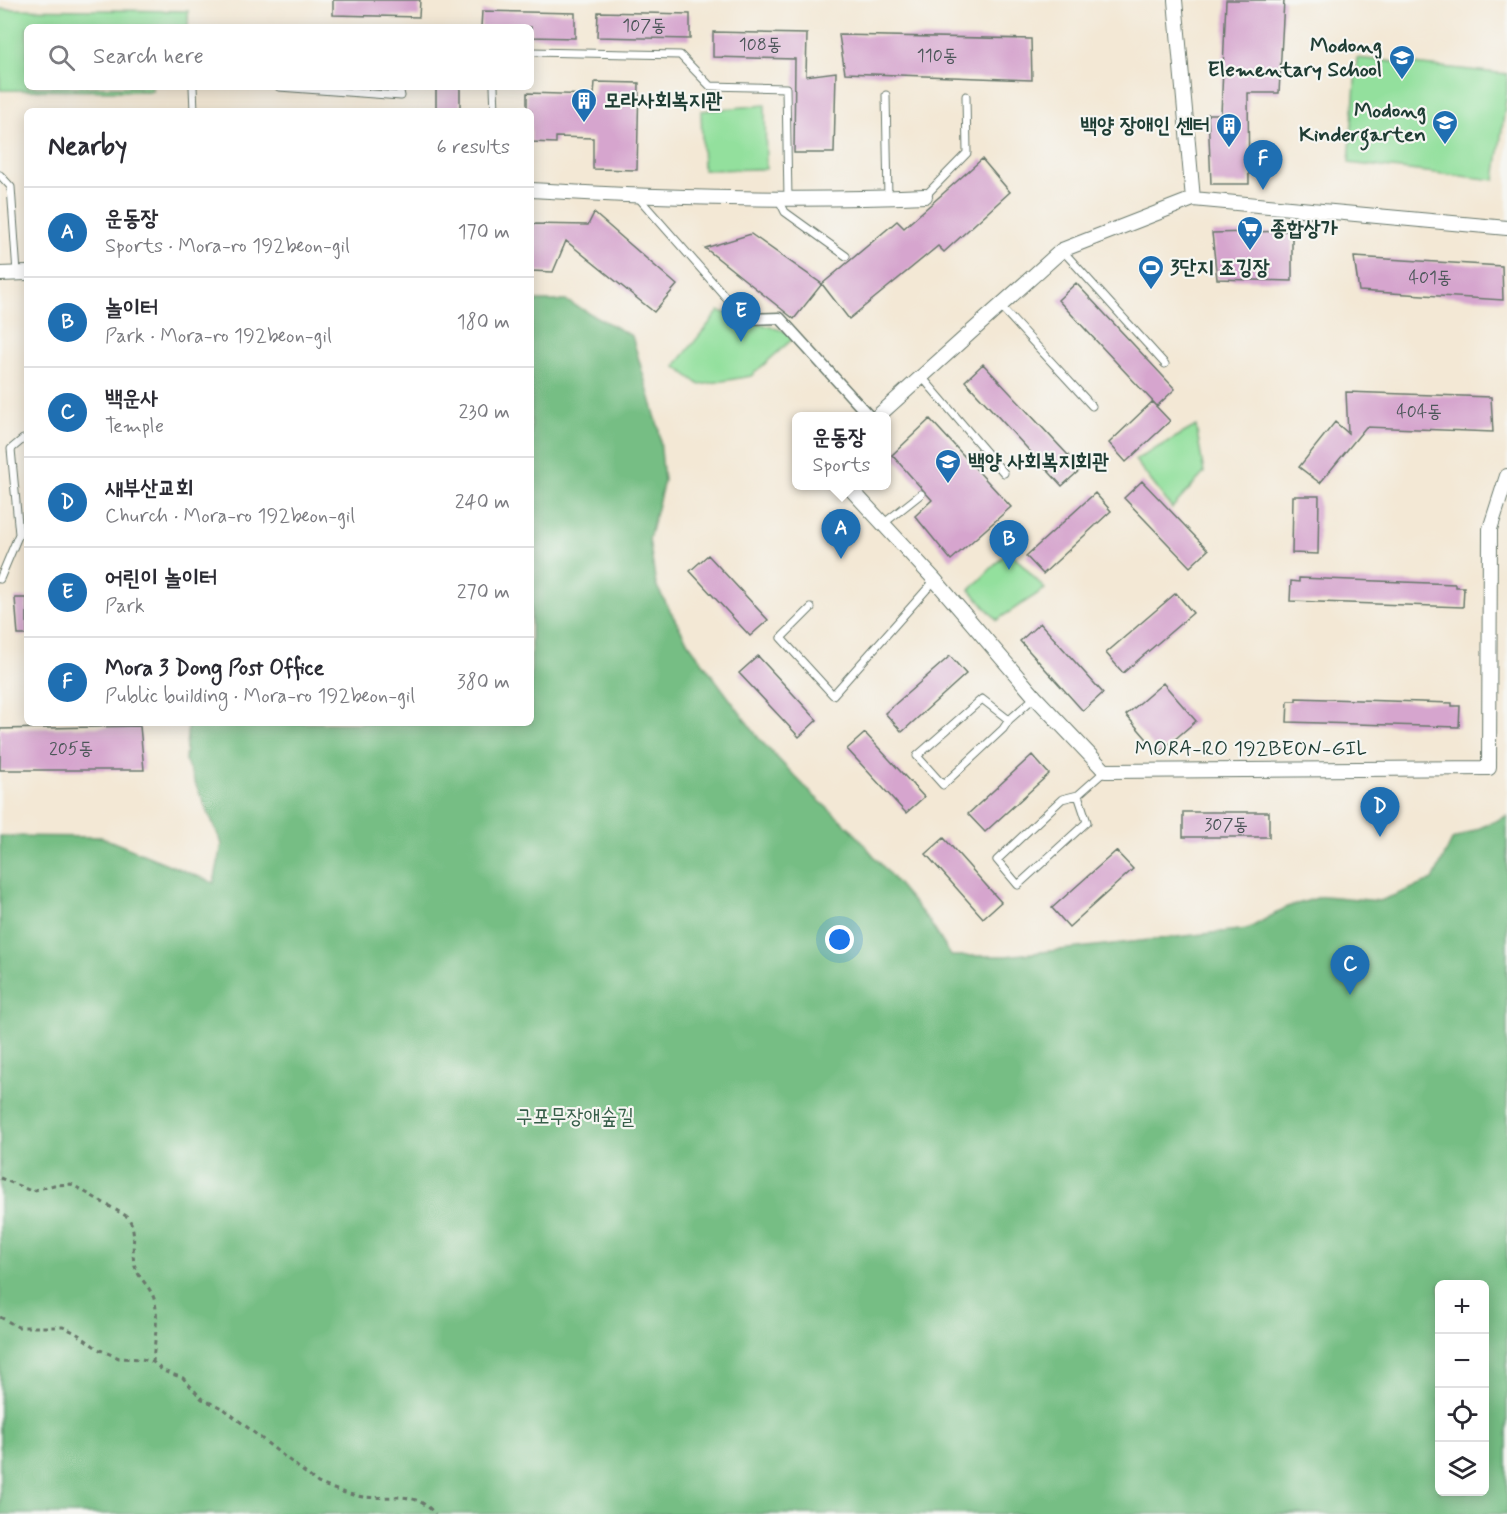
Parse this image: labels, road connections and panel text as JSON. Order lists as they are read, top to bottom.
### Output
{
  "streets": {
    "street": ["MORA-RO 192BEON-GIL"]
  },
  "parks": ["구포무장애숲길"],
  "places": {
    "school or university": ["Modong Elementary School", "Modong Kindergarten", "백양 사회복지회관"],
    "building": ["모라사회복지관", "백양 장애인 센터"],
    "supermarket": ["종합상가"],
    "sports": ["3단지 조깅장"]
  },
  "house_numbers": [
    "107동",
    "108동",
    "110동",
    "401동",
    "404동",
    "205동",
    "307동"
  ],
  "page": {
    "search": "Search here",
    "heading": ["Nearby", "6 results"],
    "pins": [
      "F",
      "E",
      "A",
      "B",
      "D",
      "C"
    ],
    "list": [
      {
        "mark": "A",
        "name": "운동장",
        "note": "Sports · Mora-ro 192beon-gil",
        "value": "170 m"
      },
      {
        "mark": "B",
        "name": "놀이터",
        "note": "Park · Mora-ro 192beon-gil",
        "value": "180 m"
      },
      {
        "mark": "C",
        "name": "백운사",
        "note": "Temple",
        "value": "230 m"
      },
      {
        "mark": "D",
        "name": "새부산교회",
        "note": "Church · Mora-ro 192beon-gil",
        "value": "240 m"
      },
      {
        "mark": "E",
        "name": "어린이 놀이터",
        "note": "Park",
        "value": "270 m"
      },
      {
        "mark": "F",
        "name": "Mora 3 Dong Post Office",
        "note": "Public building · Mora-ro 192beon-gil",
        "value": "380 m"
      }
    ],
    "popup": ["운동장", "Sports"],
    "map_buttons": ["+", "−"]
  }
}
